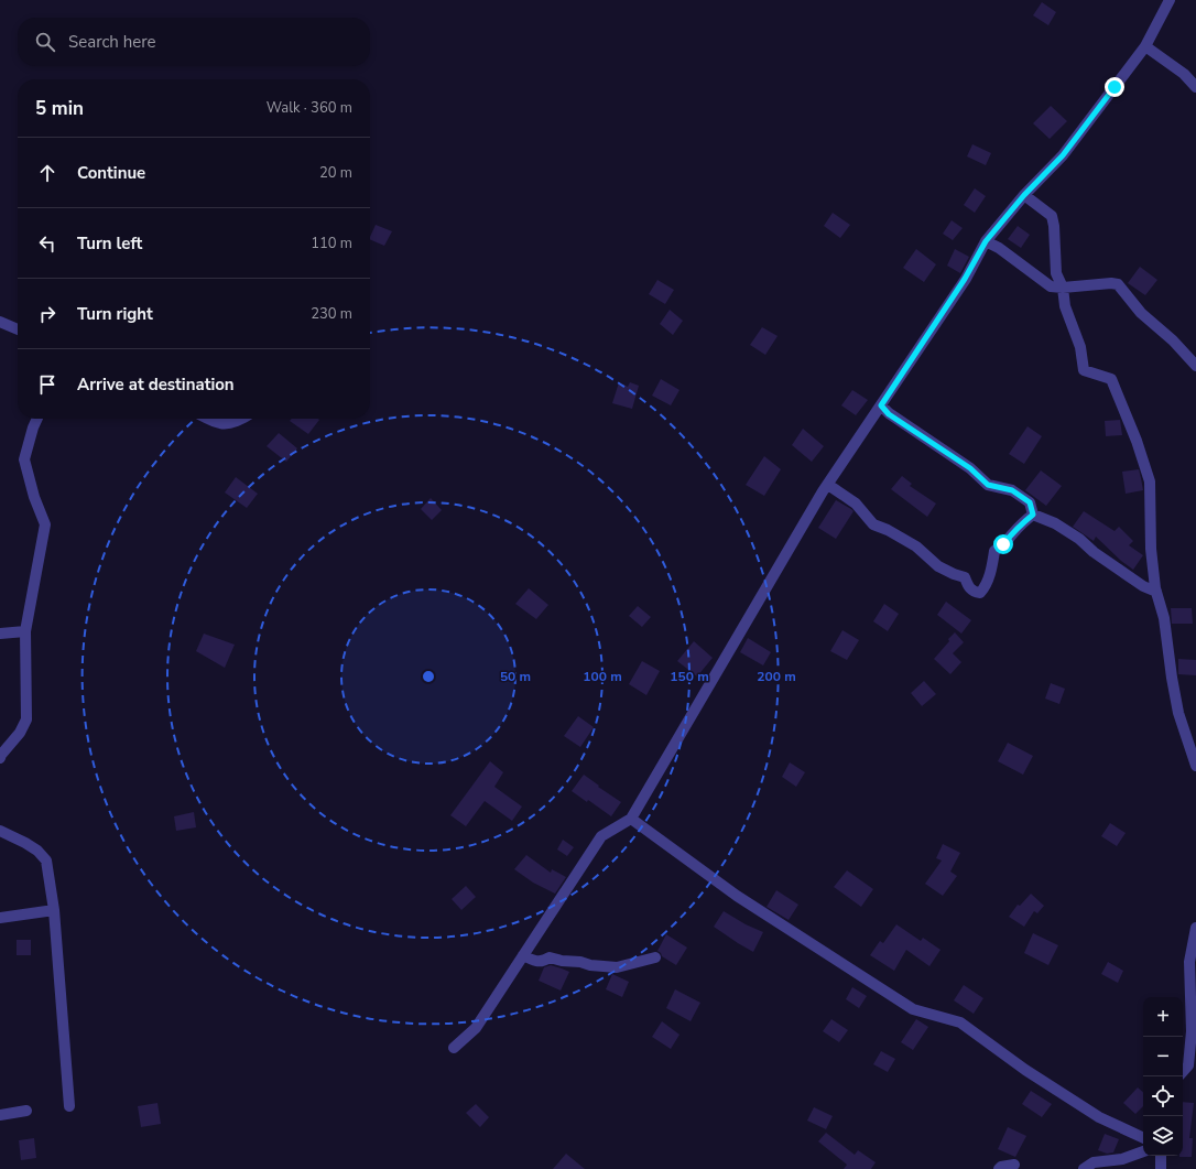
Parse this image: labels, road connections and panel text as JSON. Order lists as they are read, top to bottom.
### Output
{
  "page": {
    "search": "Search here",
    "heading": ["5 min", "Walk · 360 m"],
    "list": [
      ["Continue", "20 m"],
      ["Turn left", "110 m"],
      ["Turn right", "230 m"],
      "Arrive at destination"
    ],
    "map_buttons": ["+", "−"]
  },
  "rings": [
    "50 m",
    "100 m",
    "150 m",
    "200 m"
  ]
}
